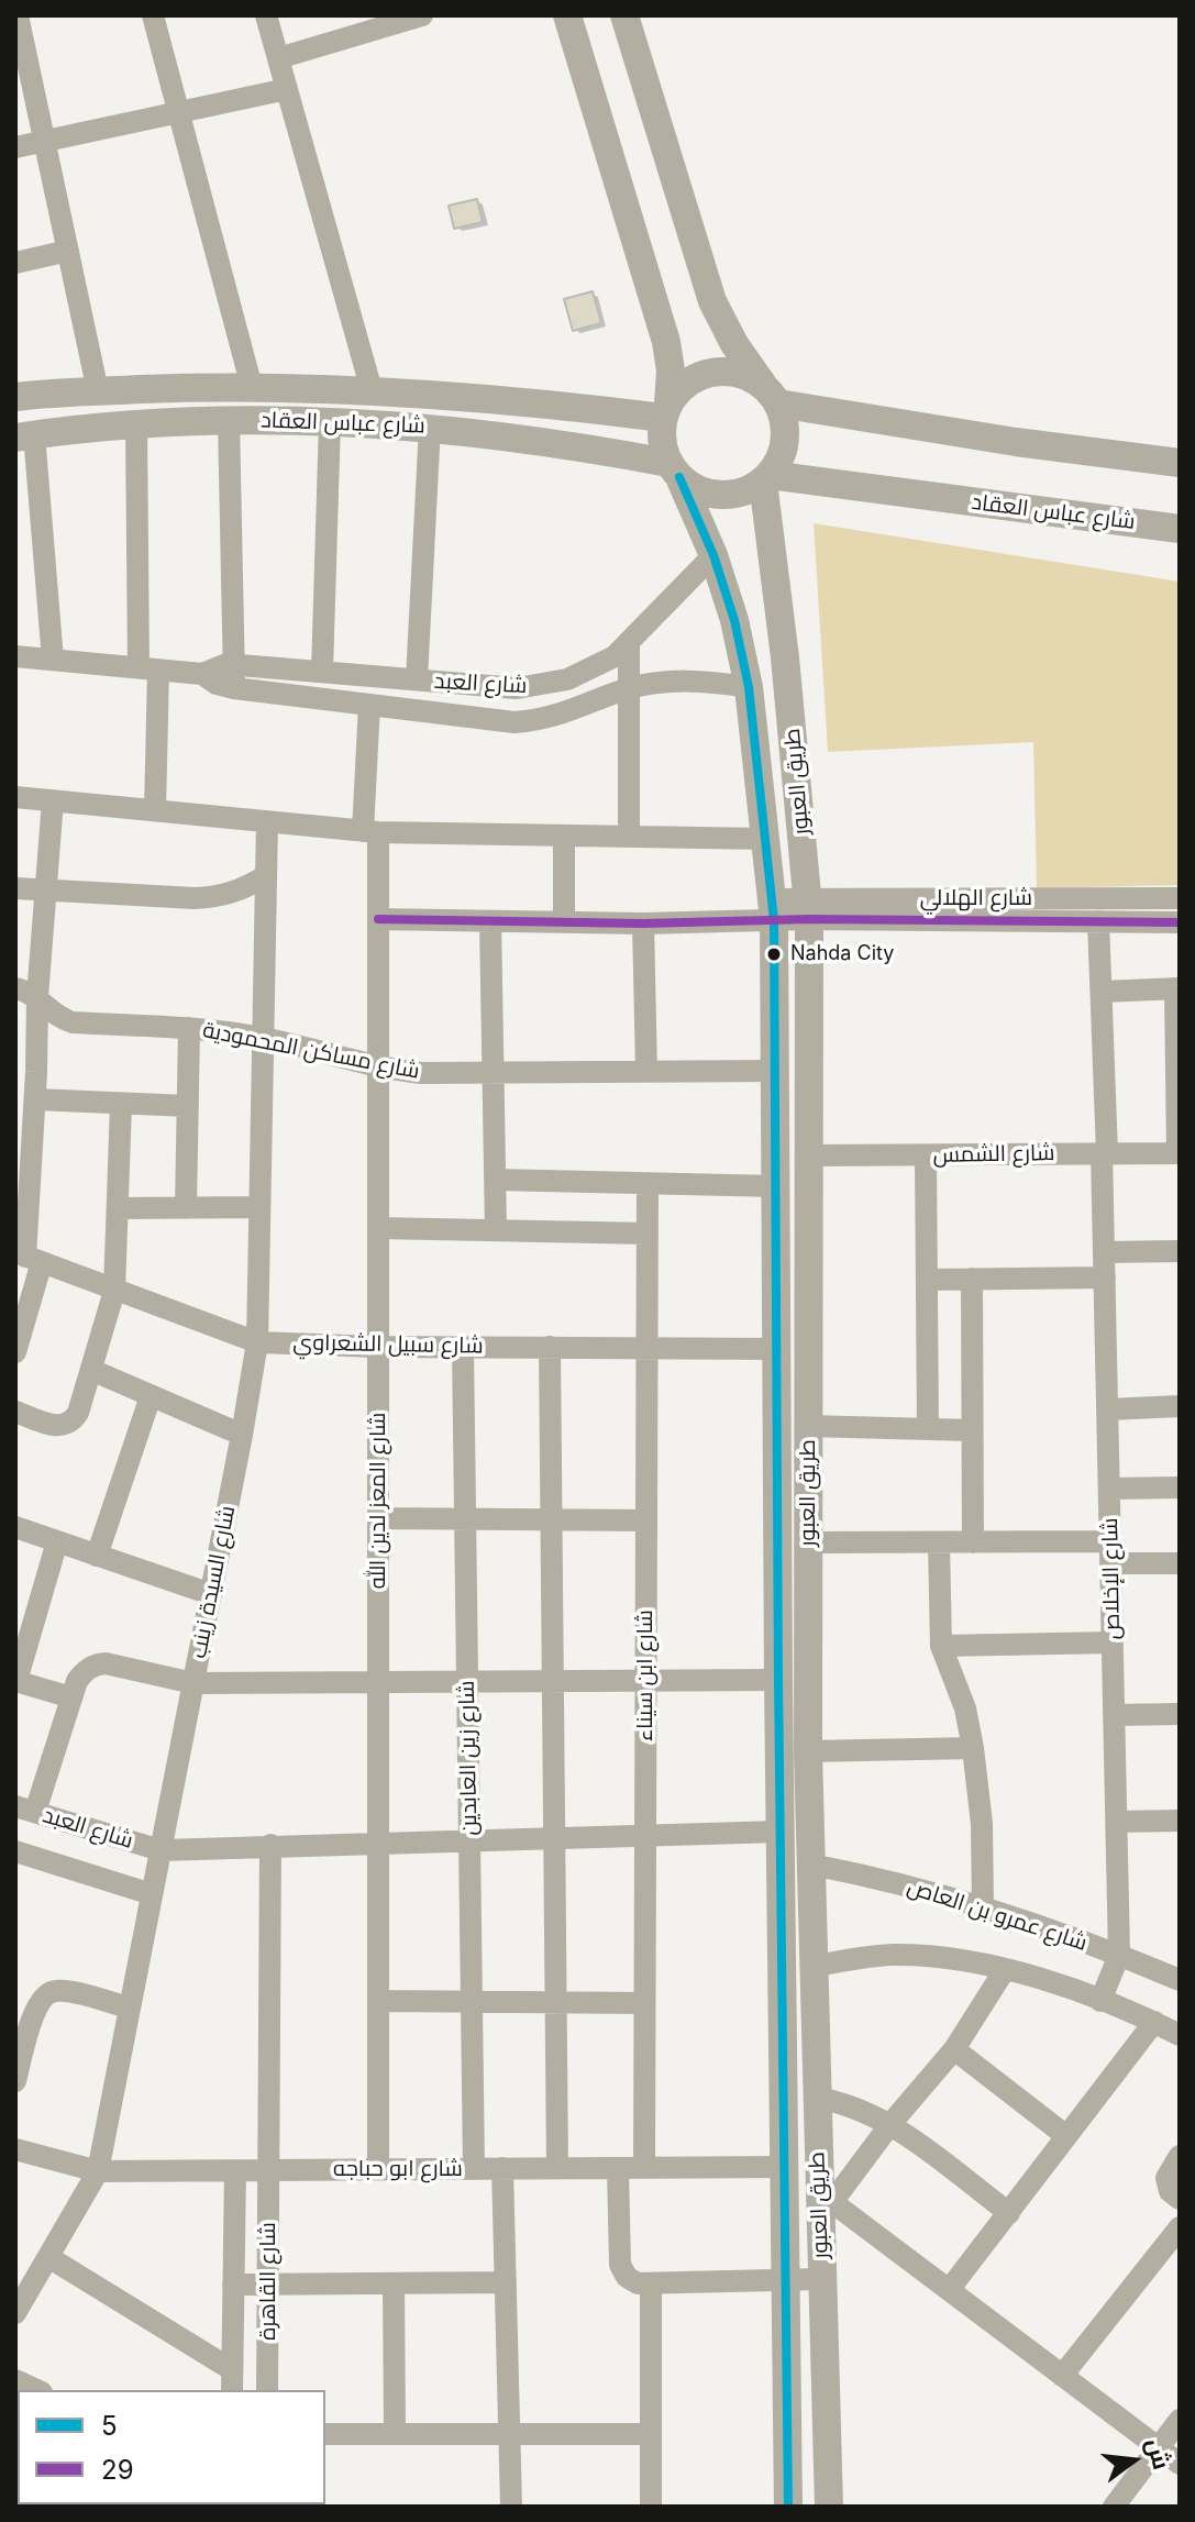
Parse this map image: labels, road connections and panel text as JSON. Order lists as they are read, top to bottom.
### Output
{
  "streets": {
    "street": [
      "شارع عباس العقاد",
      "شارع العبد",
      "طريق العبور",
      "شارع الهلالي",
      "شارع مساكن المحمودية",
      "شارع الشمس",
      "شارع سبيل الشعراوي",
      "شارع المعز لدين الله",
      "شارع الإخلاص",
      "شارع السيدة زينب",
      "شارع ابن سيناء",
      "شارع زين العابدين",
      "شارع عمرو بن العاص",
      "شارع ابو حباجه",
      "شارع القاهرة"
    ]
  },
  "crossings": [
    ["شارع عباس العقاد", "طريق العبور"],
    ["شارع العبد", "طريق العبور"],
    ["شارع العبد", "شارع المعز لدين الله"],
    ["شارع العبد", "شارع السيدة زينب"],
    ["شارع العبد", "شارع ابن سيناء"],
    ["شارع العبد", "شارع زين العابدين"],
    ["شارع العبد", "شارع القاهرة"],
    ["طريق العبور", "شارع الهلالي"],
    ["طريق العبور", "شارع مساكن المحمودية"],
    ["طريق العبور", "شارع الشمس"],
    ["طريق العبور", "شارع سبيل الشعراوي"],
    ["طريق العبور", "شارع عمرو بن العاص"],
    ["طريق العبور", "شارع ابو حباجه"],
    ["شارع الهلالي", "شارع المعز لدين الله"],
    ["شارع الهلالي", "شارع الإخلاص"],
    ["شارع مساكن المحمودية", "شارع المعز لدين الله"],
    ["شارع مساكن المحمودية", "شارع السيدة زينب"],
    ["شارع الشمس", "شارع الإخلاص"],
    ["شارع سبيل الشعراوي", "شارع المعز لدين الله"],
    ["شارع سبيل الشعراوي", "شارع السيدة زينب"],
    ["شارع سبيل الشعراوي", "شارع ابن سيناء"],
    ["شارع سبيل الشعراوي", "شارع زين العابدين"],
    ["شارع المعز لدين الله", "شارع ابو حباجه"],
    ["شارع الإخلاص", "شارع عمرو بن العاص"],
    ["شارع السيدة زينب", "شارع ابو حباجه"],
    ["شارع ابن سيناء", "شارع ابو حباجه"],
    ["شارع زين العابدين", "شارع ابو حباجه"],
    ["شارع ابو حباجه", "شارع القاهرة"]
  ],
  "places": ["Nahda City"],
  "lines": ["transit line 5", "transit line 29"],
  "legend": ["5", "29"],
  "north": "right"
}
